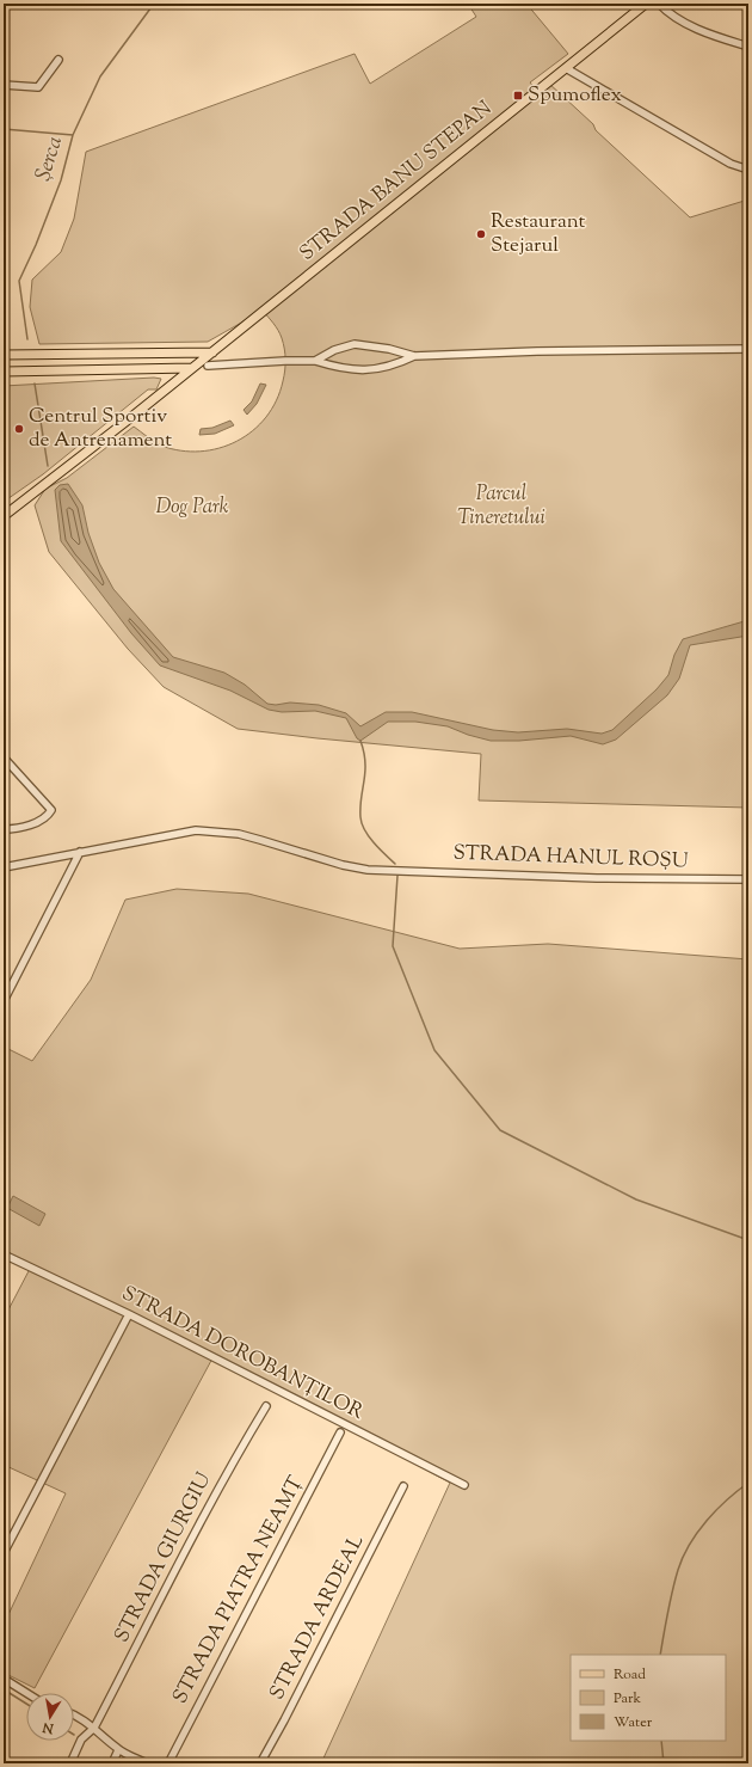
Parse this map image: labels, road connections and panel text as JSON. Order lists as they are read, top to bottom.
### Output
{
  "streets": {
    "main road": ["STRADA BANU STEPAN"],
    "street": [
      "STRADA HANUL ROȘU",
      "STRADA DOROBANȚILOR",
      "STRADA GIURGIU",
      "STRADA PIATRA NEAMȚ",
      "STRADA ARDEAL"
    ]
  },
  "water": ["Șerca"],
  "parks": ["Parcul Tineretului", "Dog Park"],
  "places": {
    "transit": ["Spumoflex"],
    "other": ["Restaurant Stejarul", "Centrul Sportiv de Antrenament"]
  },
  "legend": ["Road", "Park", "Water"],
  "north": "bottom"
}
